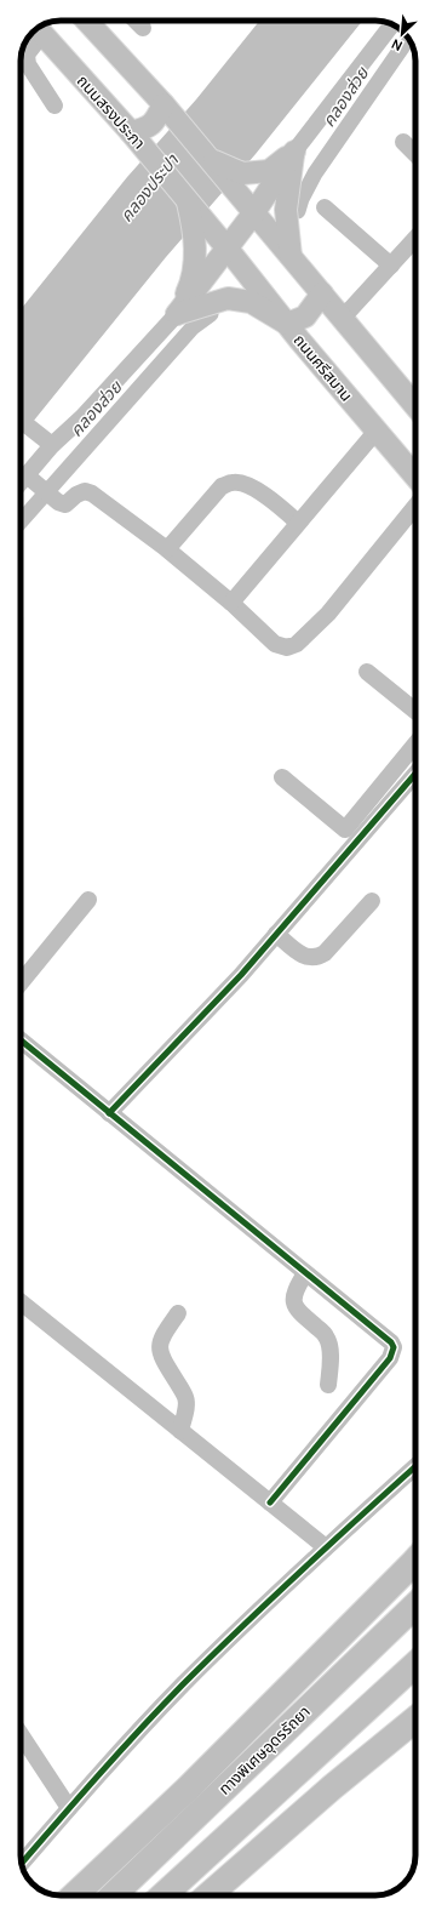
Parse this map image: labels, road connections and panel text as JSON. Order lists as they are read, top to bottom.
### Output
{
  "streets": {
    "highway": ["ทางพิเศษอุดรรัถยา"],
    "main road": ["ถนนสรงประภา", "ถนนศรีสมาน"]
  },
  "crossings": [
    ["ถนนสรงประภา", "ถนนศรีสมาน"]
  ],
  "water": ["คลองส่วย", "คลองประปา"],
  "north": "bottom left"
}
